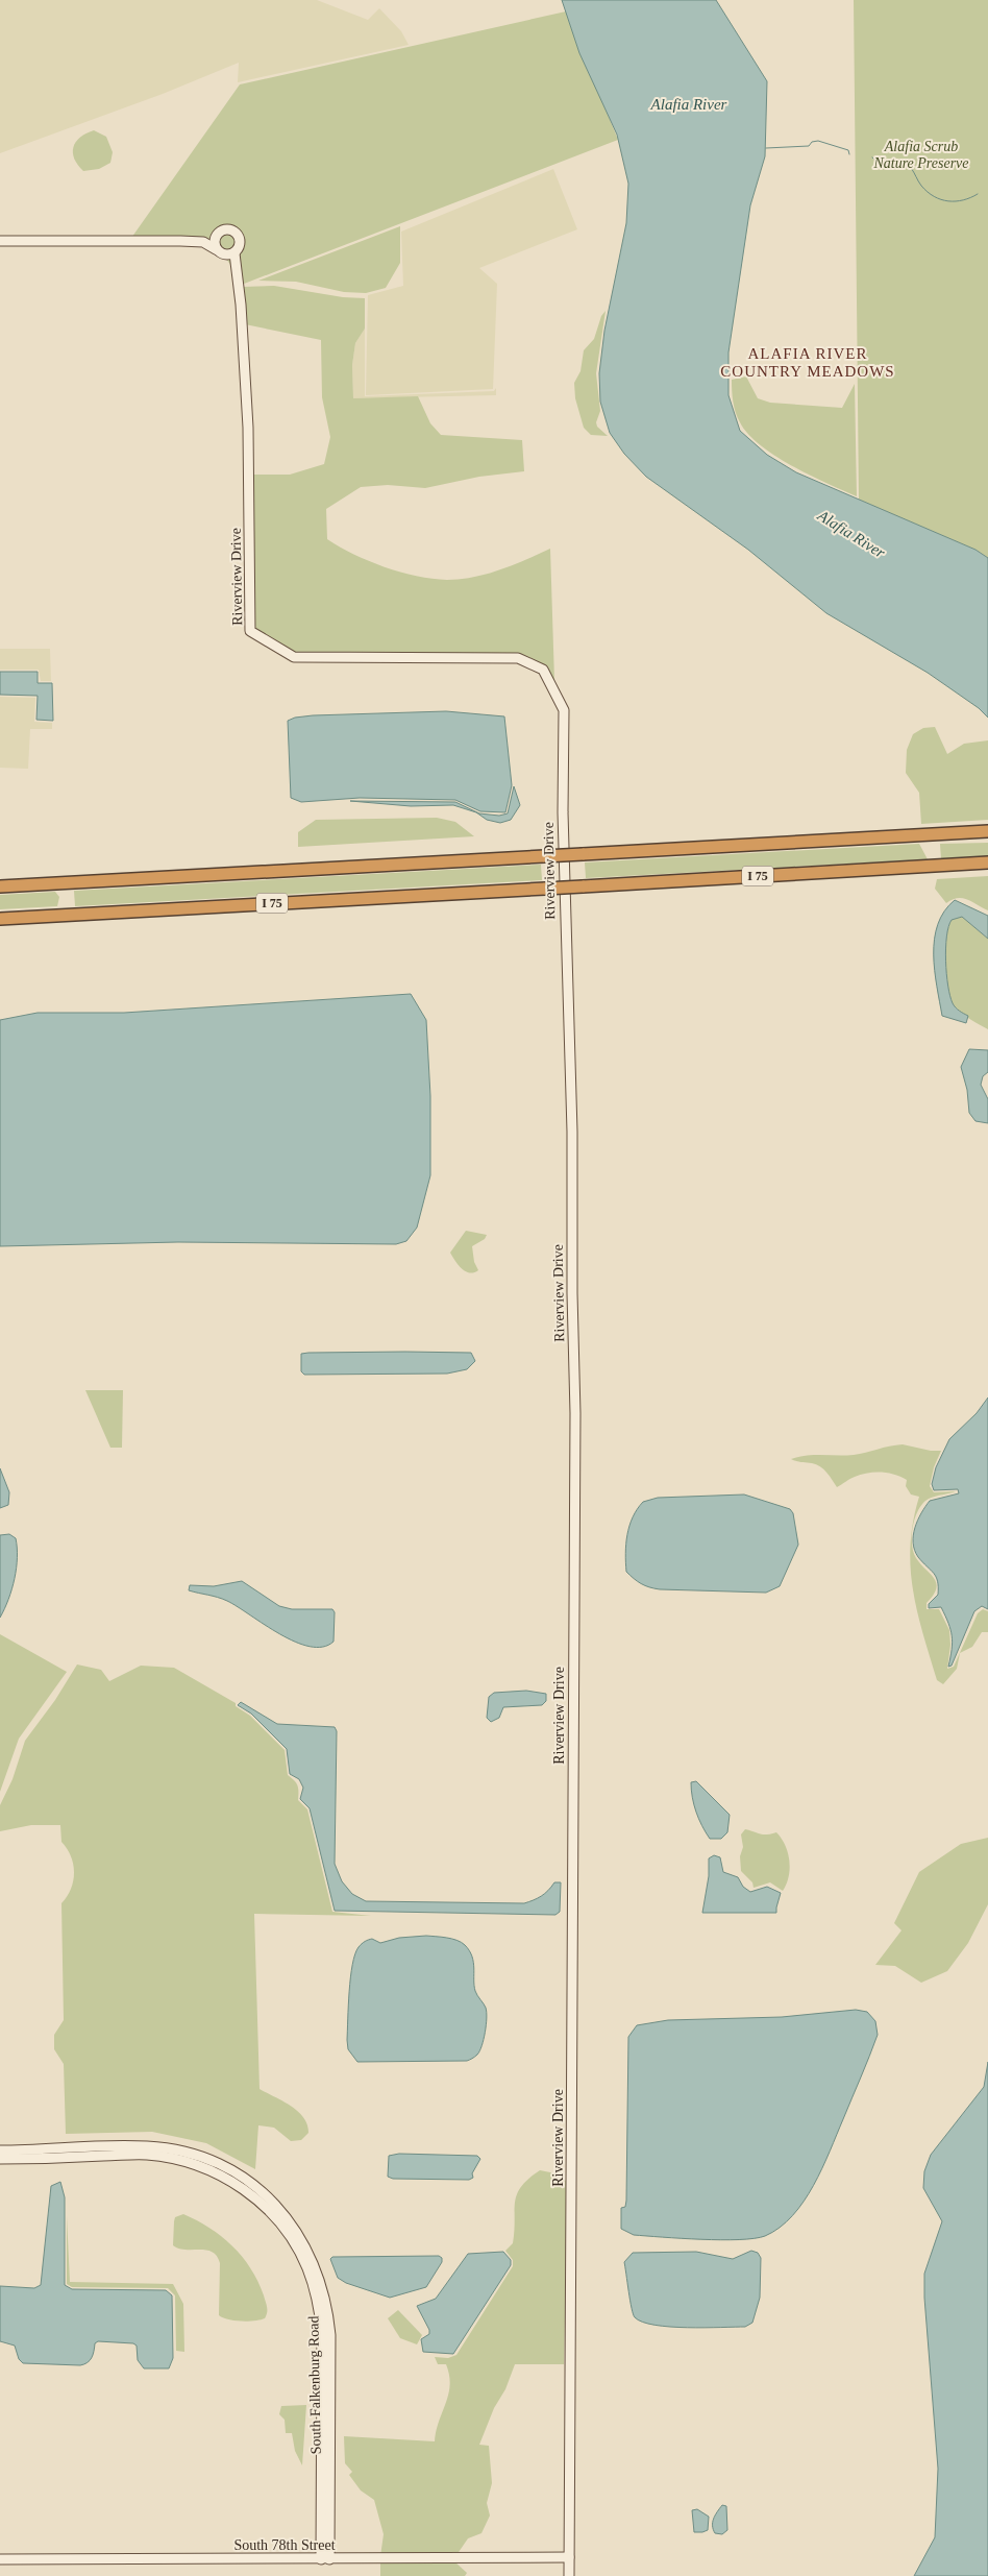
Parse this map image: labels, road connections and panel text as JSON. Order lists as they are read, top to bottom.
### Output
{
  "streets": {
    "highway": ["I 75"],
    "street": ["Riverview Drive", "South Falkenburg Road", "South 78th Street"]
  },
  "crossings": [
    ["Riverview Drive", "South 78th Street"],
    ["South Falkenburg Road", "South 78th Street"]
  ],
  "districts": ["ALAFIA RIVER COUNTRY MEADOWS"],
  "water": ["Alafia River"],
  "parks": ["Alafia Scrub Nature Preserve"]
}
